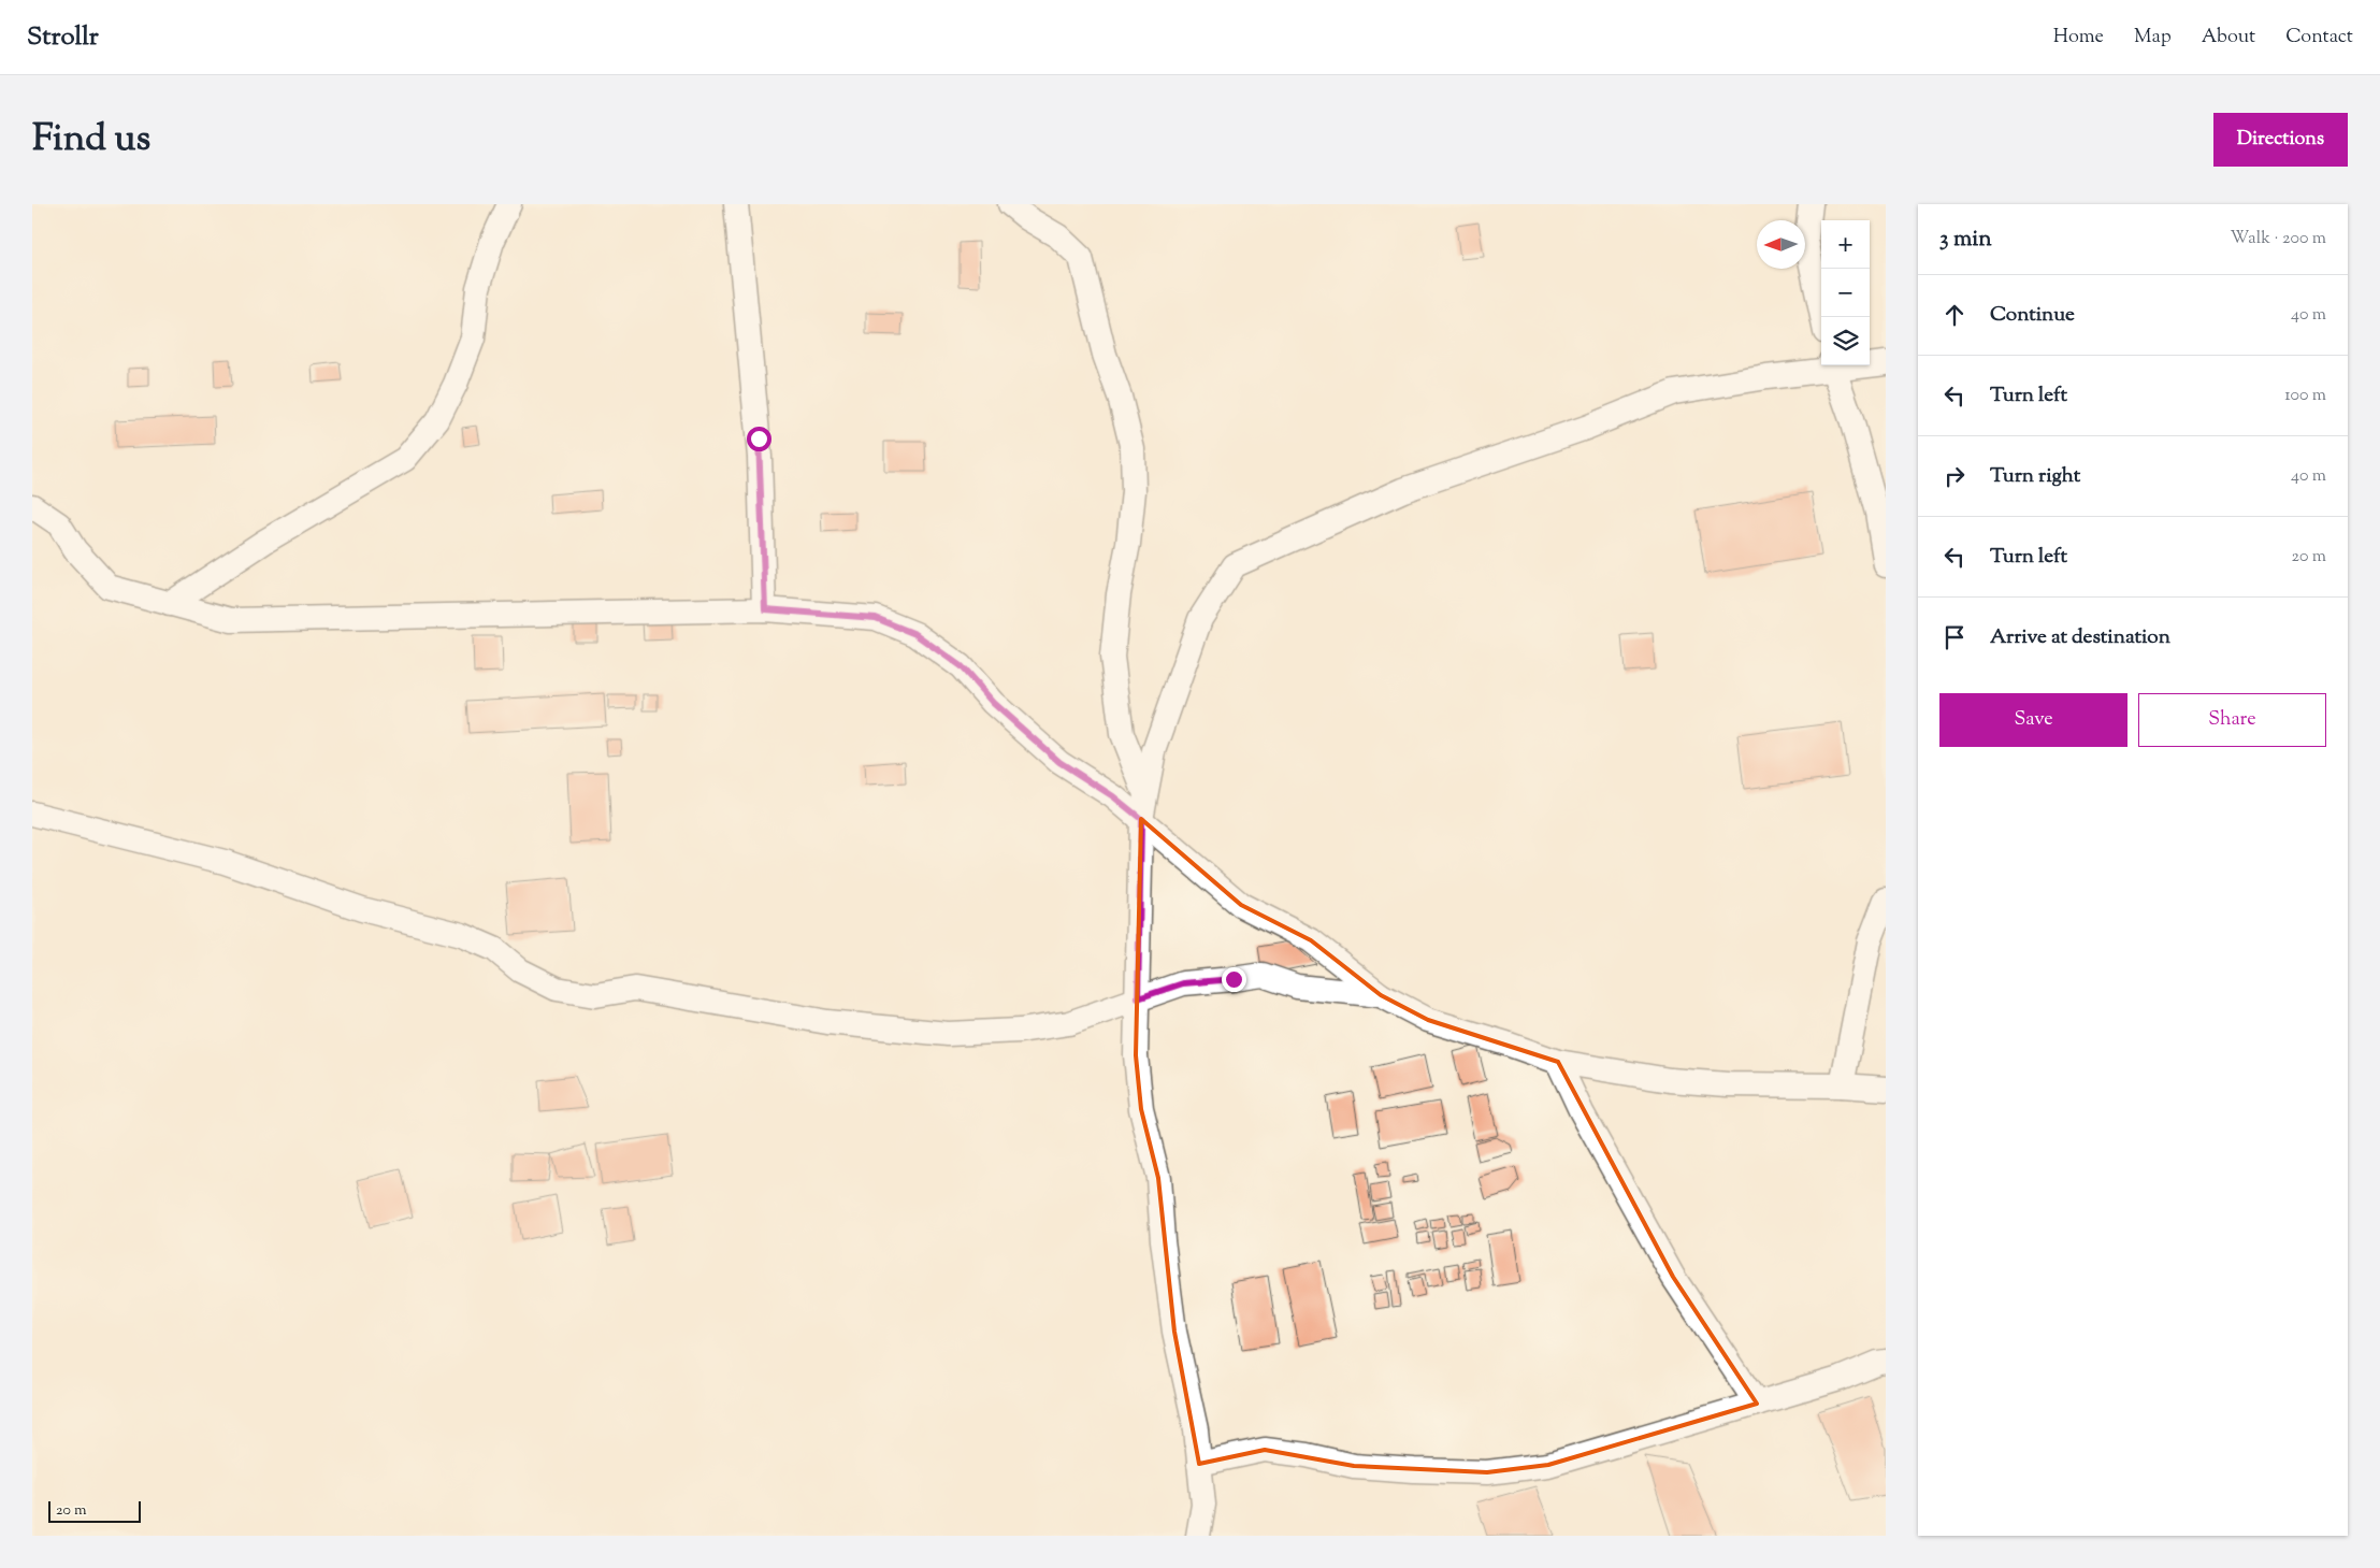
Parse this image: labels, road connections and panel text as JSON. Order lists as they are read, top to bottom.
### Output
{
  "scale_bar": "20 m",
  "north": "left",
  "page": {
    "header": "Strollr",
    "nav": [
      "Home",
      "Map",
      "About",
      "Contact"
    ],
    "title": "Find us",
    "buttons": [
      "Directions",
      ["Save", "Share"]
    ],
    "heading": ["3 min", "Walk · 200 m"],
    "map_buttons": ["+", "−"],
    "list": [
      ["Continue", "40 m"],
      ["Turn left", "100 m"],
      ["Turn right", "40 m"],
      ["Turn left", "20 m"],
      "Arrive at destination"
    ],
    "scale": "20 m"
  }
}
